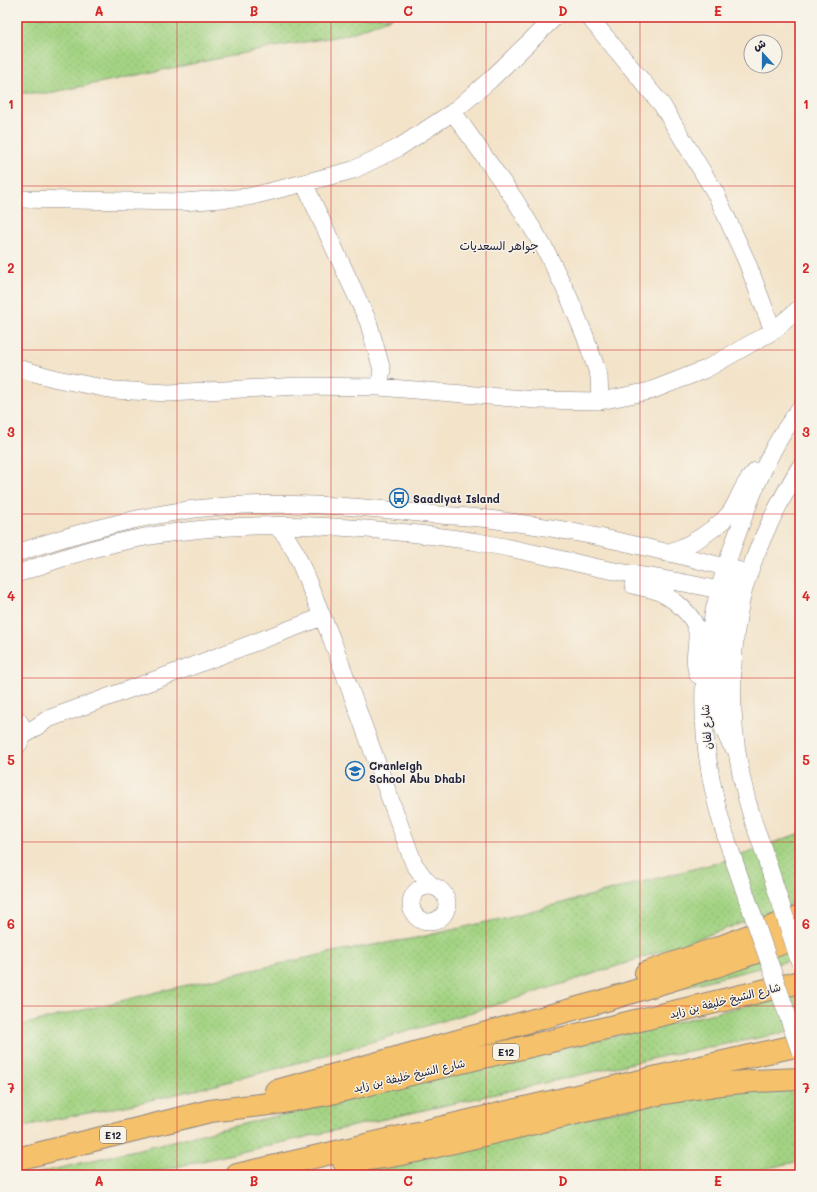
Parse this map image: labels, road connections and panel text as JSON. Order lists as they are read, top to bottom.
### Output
{
  "streets": {
    "highway": ["شارع الشيخ خليفة بن زايد", "E12"],
    "street": ["شارع لفان"]
  },
  "districts": ["جواهر السعديات"],
  "places": {
    "bus stop": ["Saadiyat Island"],
    "school or university": ["Cranleigh School Abu Dhabi"]
  },
  "north": "top",
  "grid": {
    "columns": [
      "A",
      "B",
      "C",
      "D",
      "E"
    ],
    "rows": [
      "1",
      "2",
      "3",
      "4",
      "5",
      "6",
      "7"
    ]
  }
}
